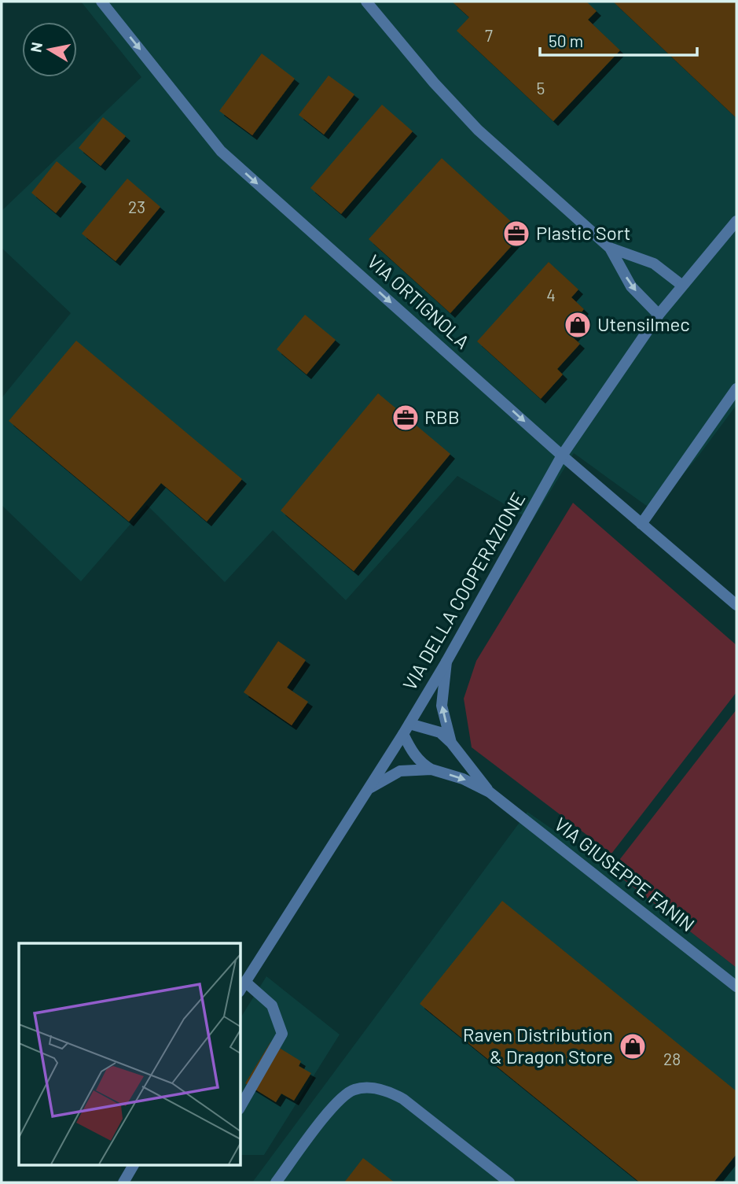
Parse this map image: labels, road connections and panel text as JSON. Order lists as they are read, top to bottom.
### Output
{
  "streets": {
    "street": ["VIA ORTIGNOLA", "VIA DELLA COOPERAZIONE", "VIA GIUSEPPE FANIN"]
  },
  "crossings": [
    ["VIA ORTIGNOLA", "VIA DELLA COOPERAZIONE"],
    ["VIA DELLA COOPERAZIONE", "VIA GIUSEPPE FANIN"]
  ],
  "one_way": ["VIA ORTIGNOLA"],
  "places": {
    "office": ["Plastic Sort", "RBB"],
    "shop": ["Utensilmec", "Raven Distribution & Dragon Store"]
  },
  "house_numbers": [
    "7",
    "5",
    "23",
    "4",
    "28"
  ],
  "scale_bar": "50 m",
  "north": "left"
}
